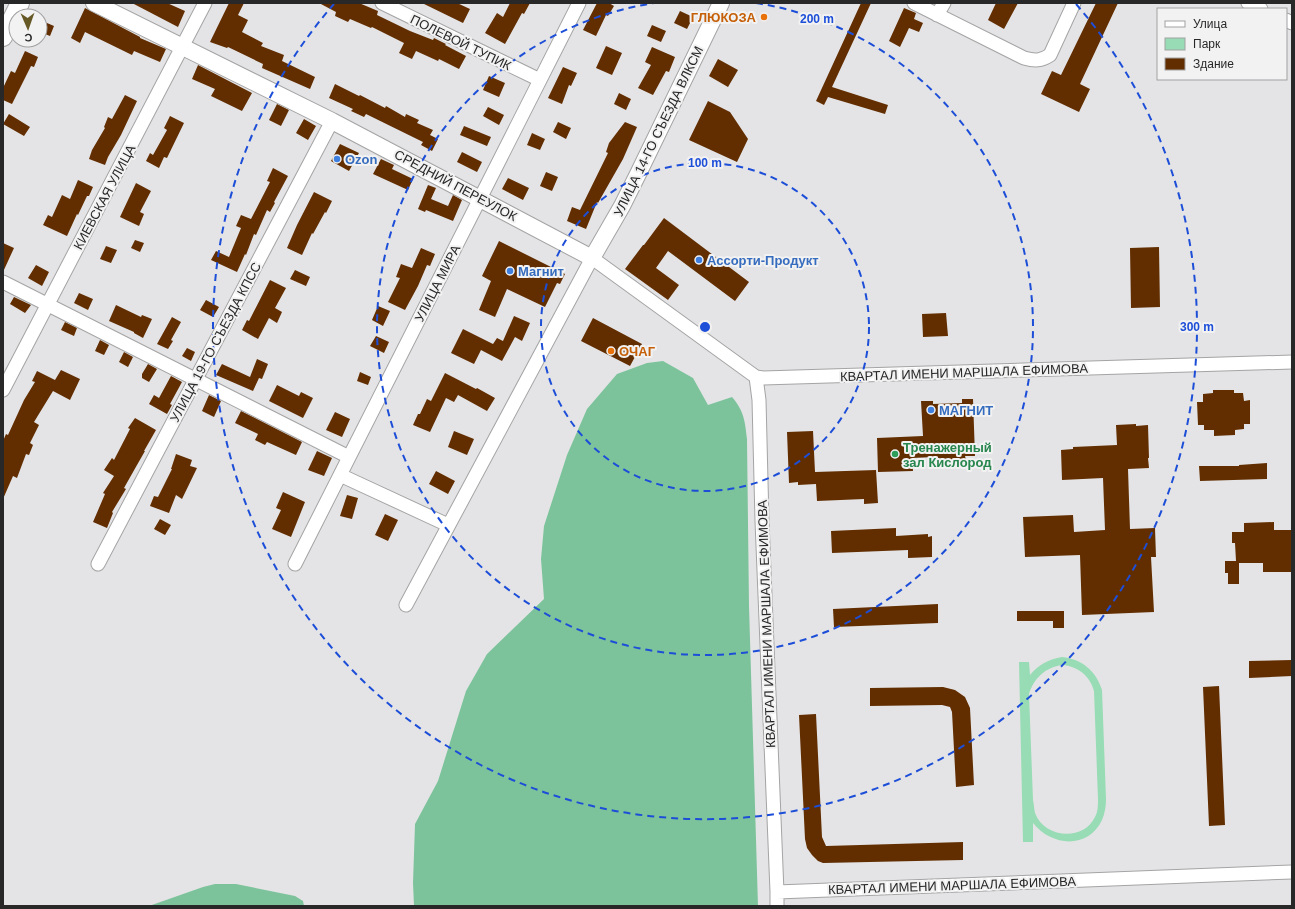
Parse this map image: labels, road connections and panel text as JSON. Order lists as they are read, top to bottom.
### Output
{
  "streets": {
    "street": [
      "ПОЛЕВОЙ ТУПИК",
      "УЛИЦА 14-ГО СЪЕЗДА ВЛКСМ",
      "СРЕДНИЙ ПЕРЕУЛОК",
      "КИЕВСКАЯ УЛИЦА",
      "УЛИЦА МИРА",
      "УЛИЦА 19-ГО СЪЕЗДА КПСС",
      "КВАРТАЛ ИМЕНИ МАРШАЛА ЕФИМОВА"
    ]
  },
  "crossings": [
    ["ПОЛЕВОЙ ТУПИК", "УЛИЦА МИРА"],
    ["УЛИЦА 14-ГО СЪЕЗДА ВЛКСМ", "СРЕДНИЙ ПЕРЕУЛОК"],
    ["СРЕДНИЙ ПЕРЕУЛОК", "КИЕВСКАЯ УЛИЦА"],
    ["СРЕДНИЙ ПЕРЕУЛОК", "УЛИЦА МИРА"],
    ["СРЕДНИЙ ПЕРЕУЛОК", "УЛИЦА 19-ГО СЪЕЗДА КПСС"],
    ["СРЕДНИЙ ПЕРЕУЛОК", "КВАРТАЛ ИМЕНИ МАРШАЛА ЕФИМОВА"]
  ],
  "places": [
    "ГЛЮКОЗА",
    "Ozon",
    "Ассорти-Продукт",
    "Магнит",
    "ОЧАГ",
    "МАГНИТ",
    "Тренажерный зал Кислород"
  ],
  "legend": ["Улица", "Парк", "Здание"],
  "north": "bottom",
  "rings": ["200 m", "100 m", "300 m"]
}
